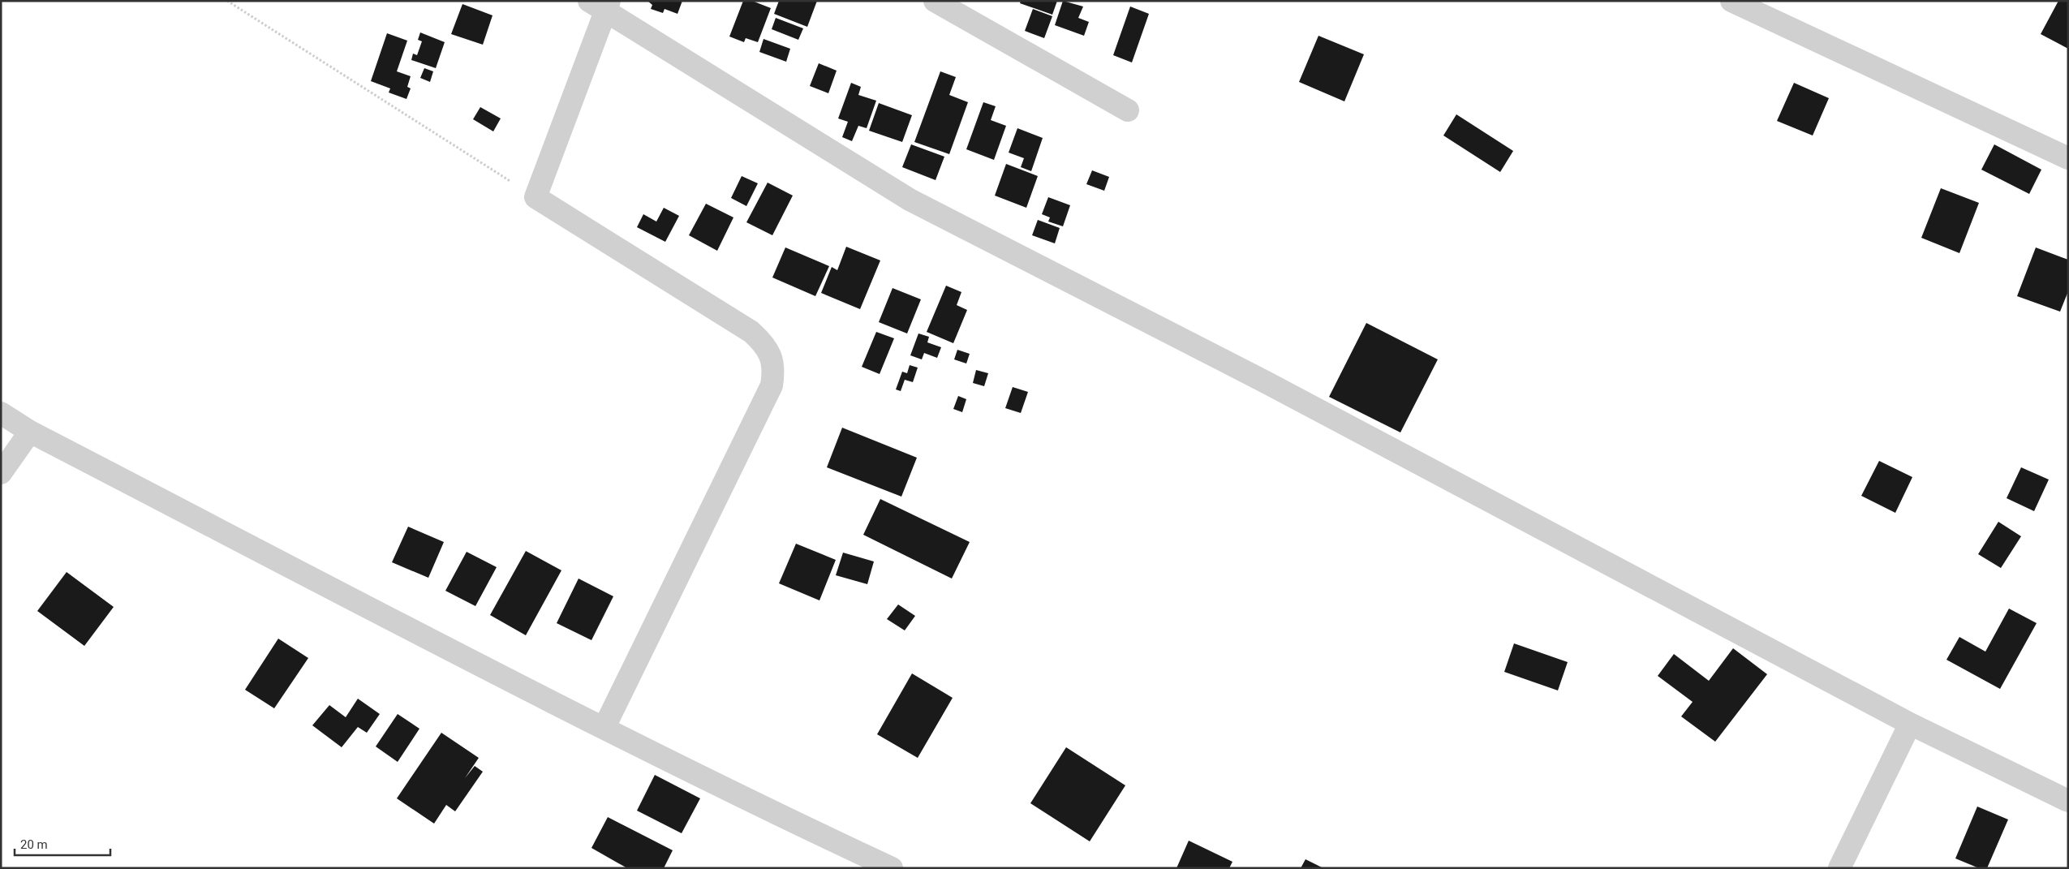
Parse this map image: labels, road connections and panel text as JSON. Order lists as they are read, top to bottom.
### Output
{
  "scale_bar": "20 m"
}
